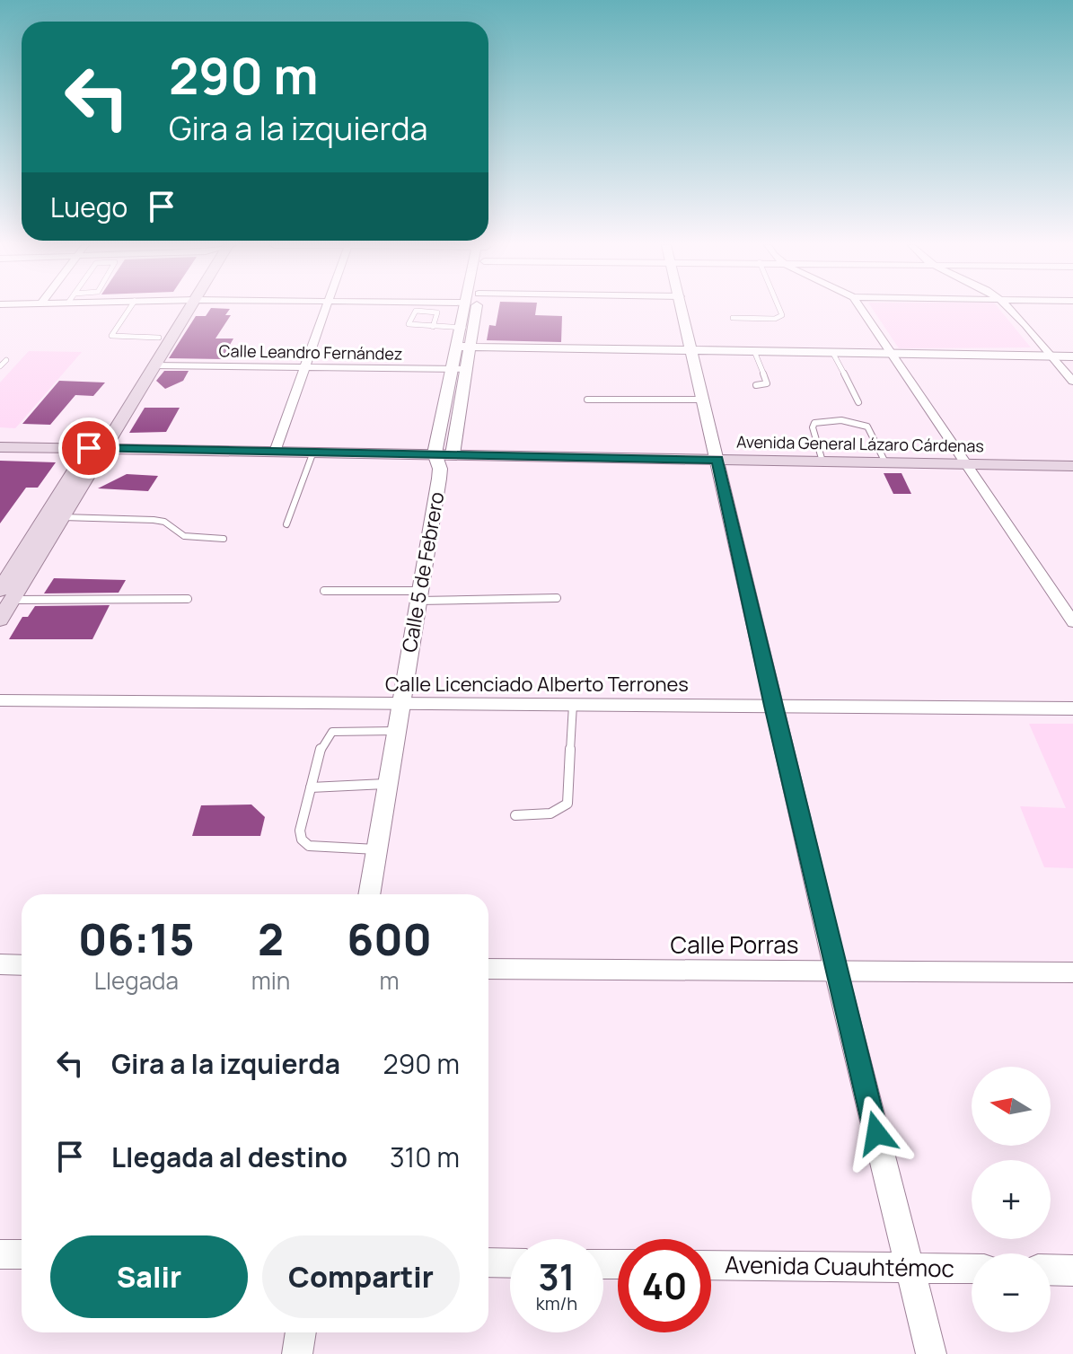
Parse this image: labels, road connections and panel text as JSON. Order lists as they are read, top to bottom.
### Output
{
  "streets": {
    "main road": ["Avenida General Lázaro Cárdenas"],
    "street": [
      "Calle Leandro Fernández",
      "Calle 5 de Febrero",
      "Calle Licenciado Alberto Terrones",
      "Calle Porras",
      "Avenida Cuauhtémoc"
    ]
  },
  "crossings": [
    ["Calle Leandro Fernández", "Calle 5 de Febrero"],
    ["Avenida General Lázaro Cárdenas", "Calle 5 de Febrero"],
    ["Calle 5 de Febrero", "Calle Licenciado Alberto Terrones"]
  ],
  "north": "left",
  "page": {
    "turn": ["290 m", "Gira a la izquierda"],
    "then": "Luego",
    "eta": [
      "06:15",
      "Llegada",
      "2",
      "min",
      "600",
      "m"
    ],
    "list": [
      {
        "name": "Gira a la izquierda",
        "value": "290 m"
      },
      {
        "name": "Llegada al destino",
        "value": "310 m"
      }
    ],
    "map_buttons": ["+", "−"],
    "buttons": ["Salir", "Compartir"],
    "speed": "31 km/h",
    "limit": "40"
  }
}
